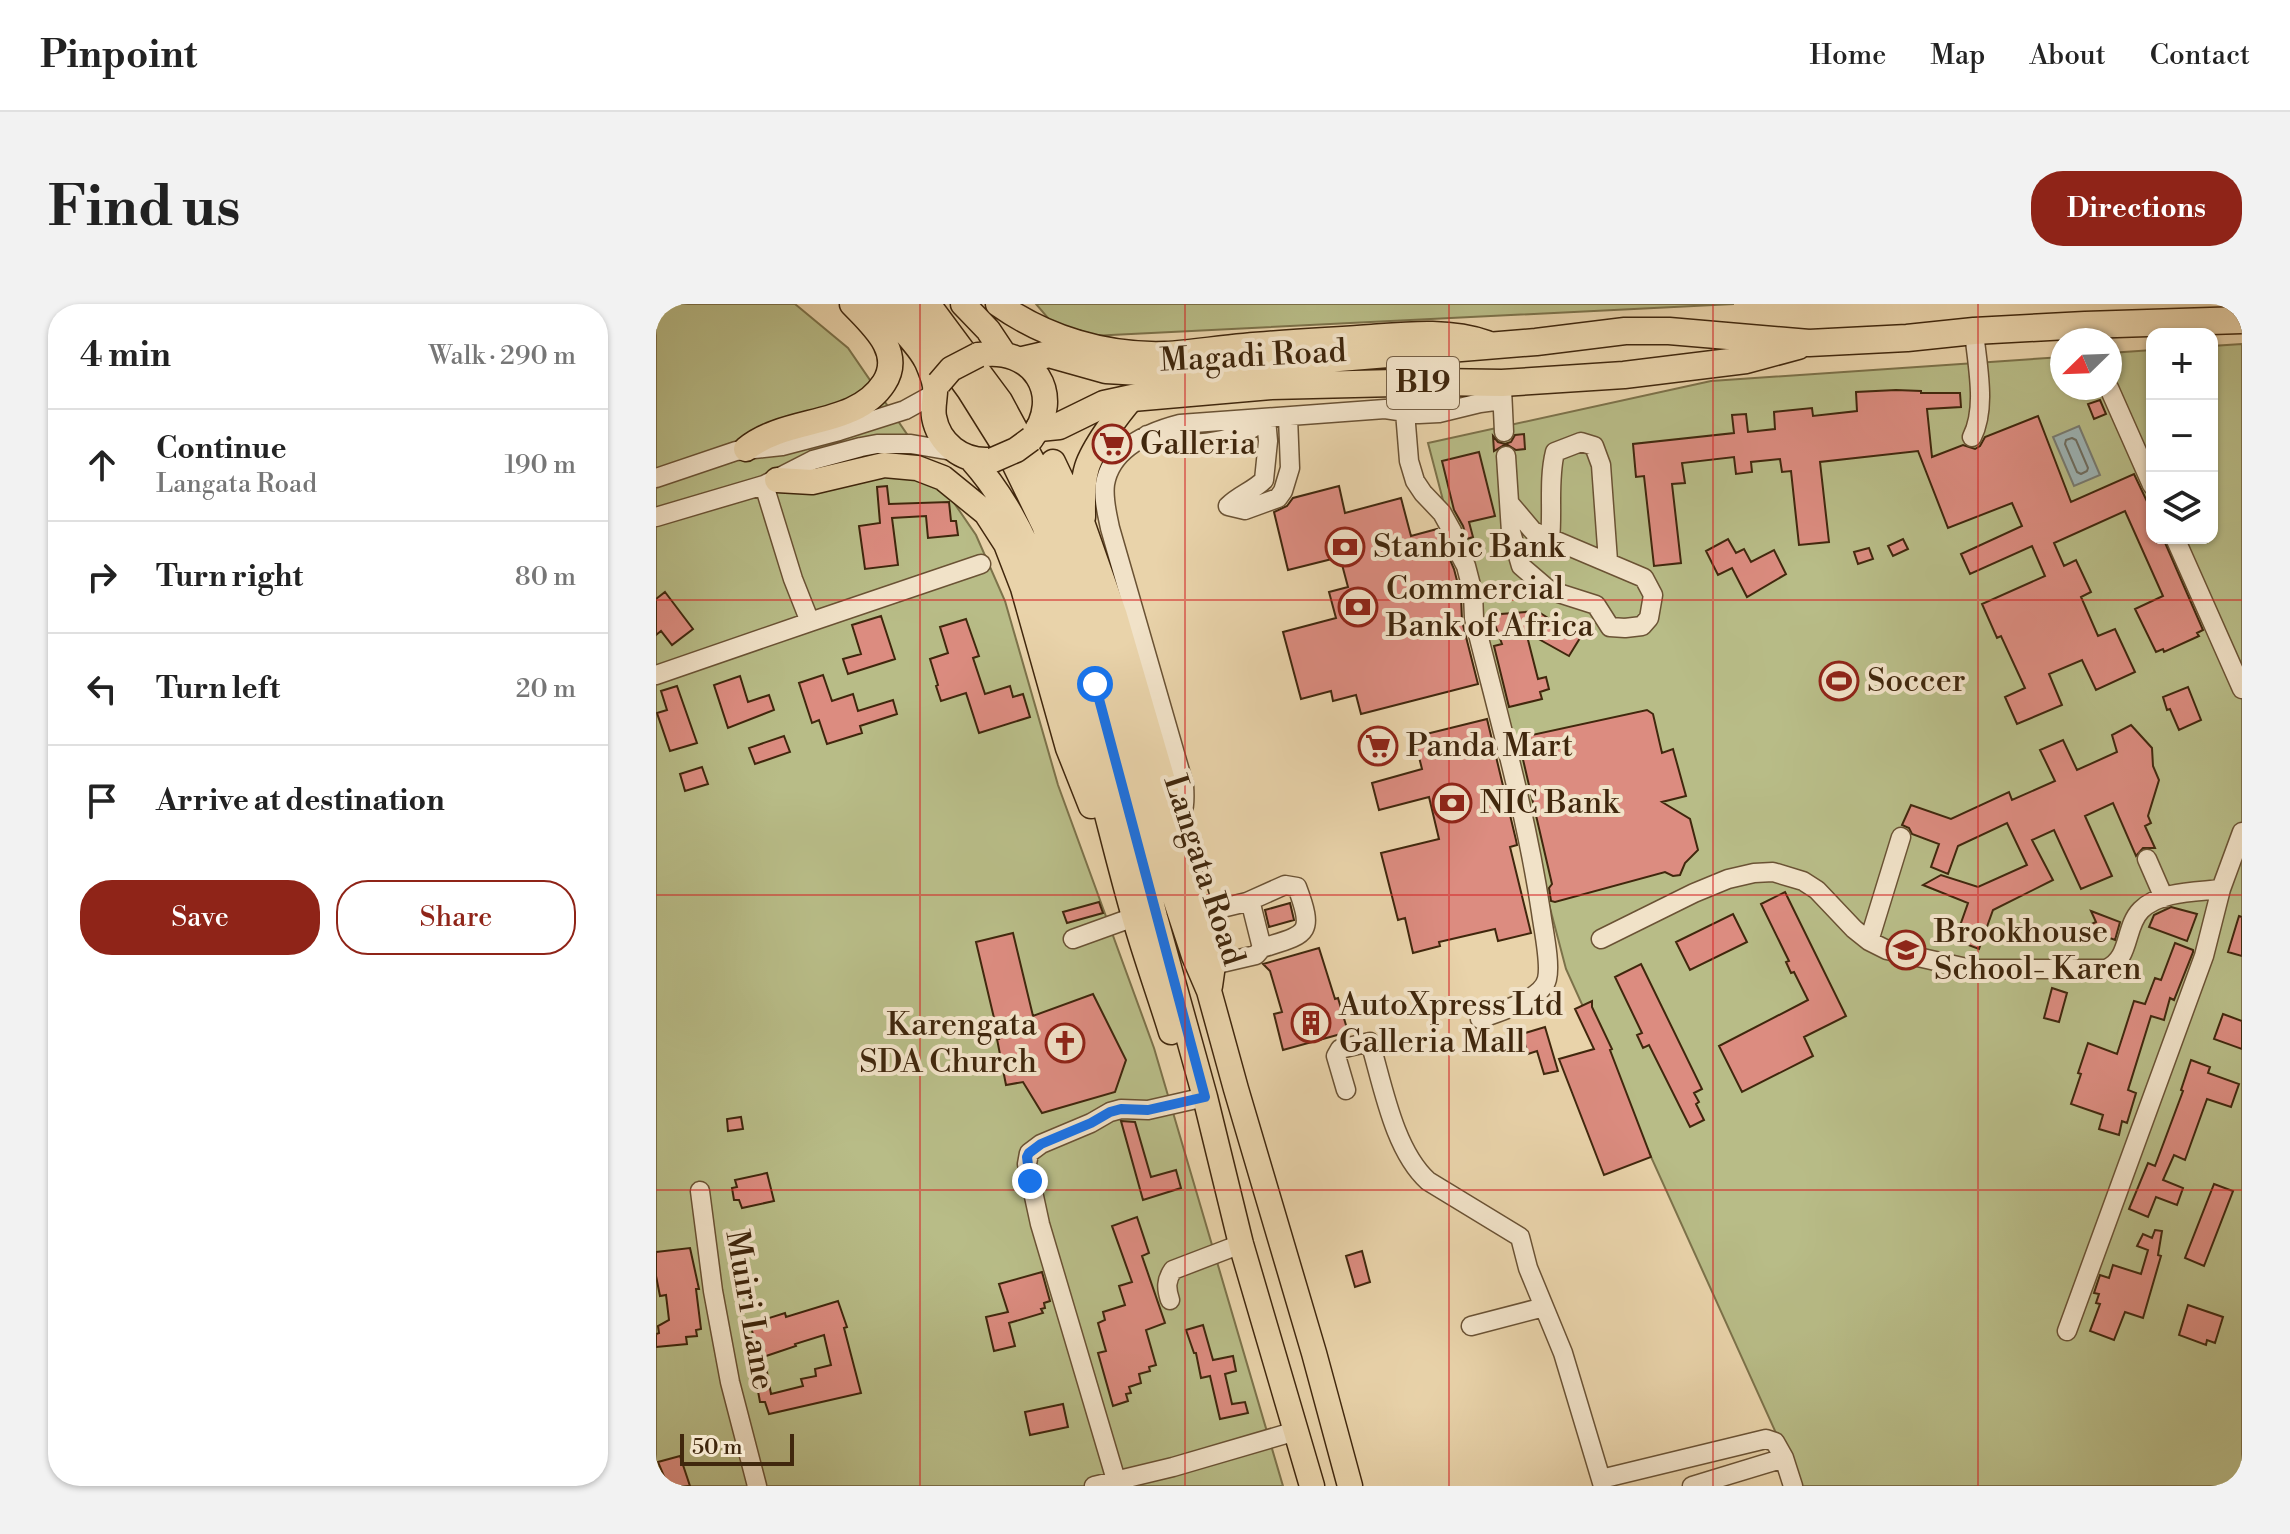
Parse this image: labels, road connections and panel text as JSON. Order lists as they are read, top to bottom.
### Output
{
  "streets": {
    "highway": ["Magadi Road", "B19"],
    "main road": ["Langata Road"],
    "street": ["Muiri Lane"]
  },
  "places": {
    "supermarket": ["Galleria", "Panda Mart"],
    "bank": ["Stanbic Bank", "Commercial Bank of Africa", "NIC Bank"],
    "sports": ["Soccer"],
    "school or university": ["Brookhouse School- Karen"],
    "building": ["AutoXpress Ltd Galleria Mall"],
    "church": ["Karengata SDA Church"]
  },
  "scale_bar": "50 m",
  "north": "bottom left",
  "page": {
    "header": "Pinpoint",
    "nav": [
      "Home",
      "Map",
      "About",
      "Contact"
    ],
    "buttons": [
      "Directions",
      ["Save", "Share"]
    ],
    "title": "Find us",
    "heading": ["4 min", "Walk · 290 m"],
    "map_buttons": ["+", "−"],
    "list": [
      ["Continue", "Langata Road", "190 m"],
      ["Turn right", "80 m"],
      ["Turn left", "20 m"],
      "Arrive at destination"
    ],
    "scale": "50 m"
  }
}
